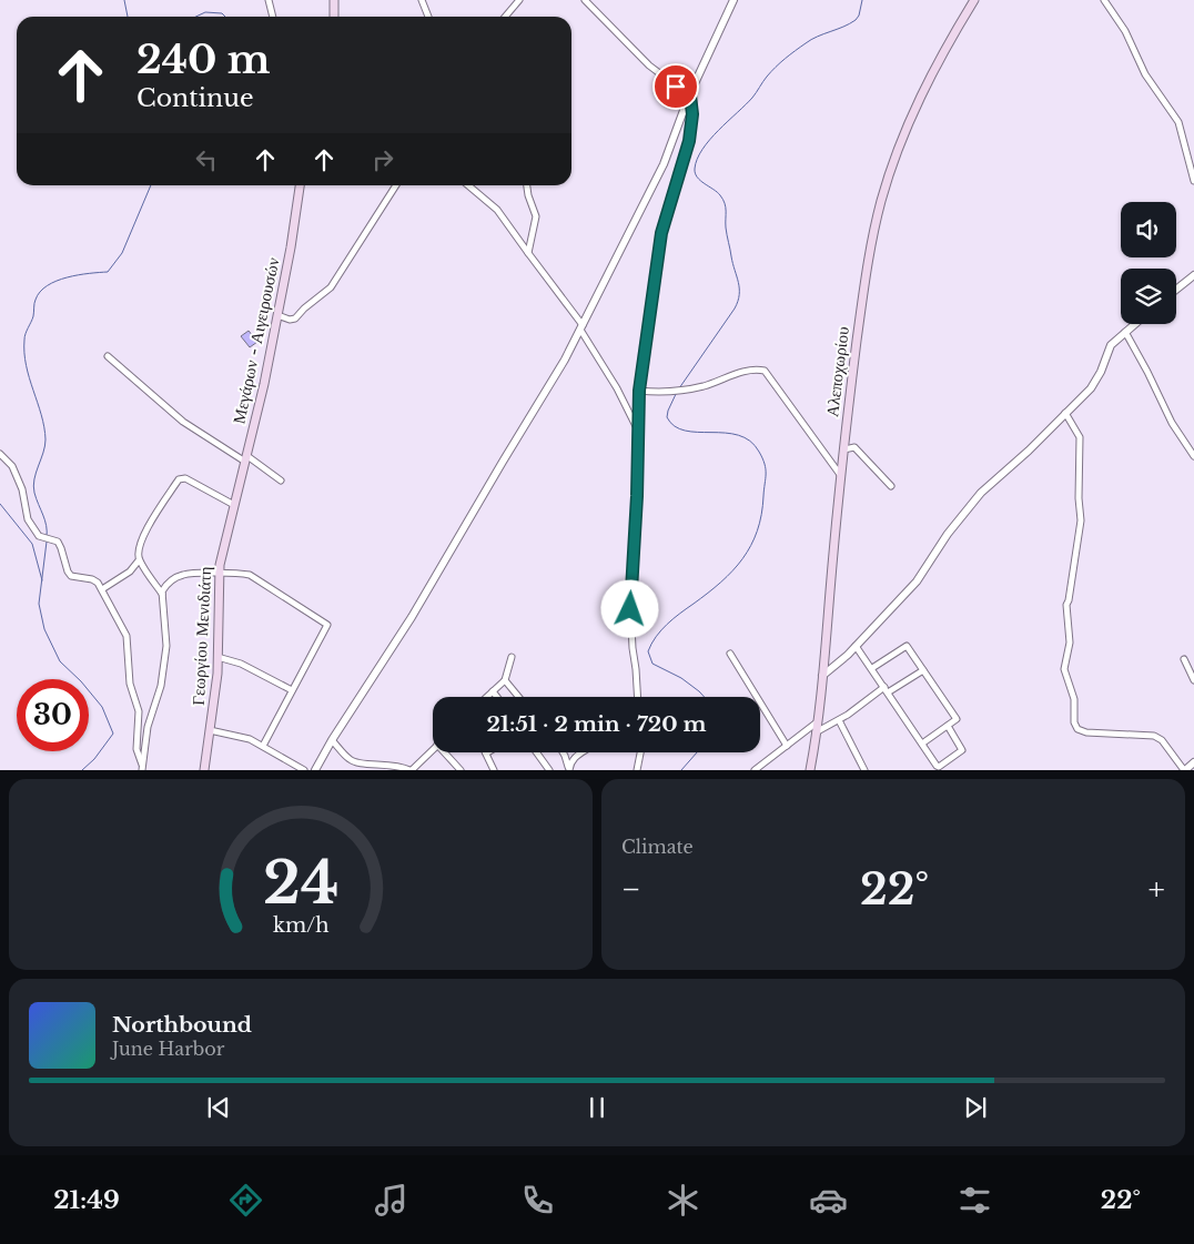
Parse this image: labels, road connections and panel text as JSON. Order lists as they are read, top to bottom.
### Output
{
  "streets": {
    "main road": ["Μεγάρων - Αιγειρουσών", "Αλεποχωρίου", "Γεωργίου Μενιδιάτη"]
  },
  "crossings": [
    ["Μεγάρων - Αιγειρουσών", "Γεωργίου Μενιδιάτη"]
  ],
  "page": {
    "turn": ["240 m", "Continue"],
    "limit": "30",
    "trip": "21:51 · 2 min · 720 m",
    "tile": "Climate",
    "heat": ["−", "22°", "+"],
    "song": ["Northbound", "June Harbor"],
    "tabs": ["21:49", "22°"],
    "gauge": ["24", "km/h"]
  }
}
